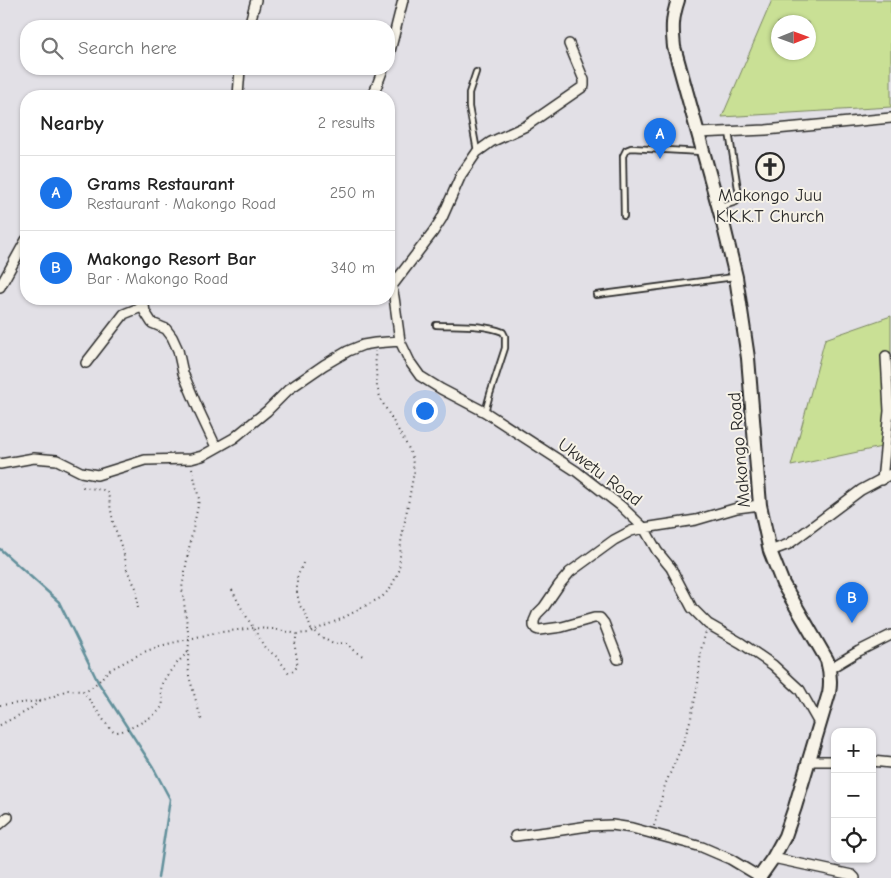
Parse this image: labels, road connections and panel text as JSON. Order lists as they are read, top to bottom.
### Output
{
  "streets": {
    "street": ["Makongo Road", "Ukwetu Road"]
  },
  "crossings": [
    ["Makongo Road", "Ukwetu Road"]
  ],
  "places": {
    "church": ["Makongo Juu K.K.K.T Church"]
  },
  "north": "right",
  "page": {
    "search": "Search here",
    "heading": ["Nearby", "2 results"],
    "pins": ["A", "B"],
    "list": [
      {
        "mark": "A",
        "name": "Grams Restaurant",
        "note": "Restaurant · Makongo Road",
        "value": "250 m"
      },
      {
        "mark": "B",
        "name": "Makongo Resort Bar",
        "note": "Bar · Makongo Road",
        "value": "340 m"
      }
    ],
    "map_buttons": ["+", "−"]
  }
}
